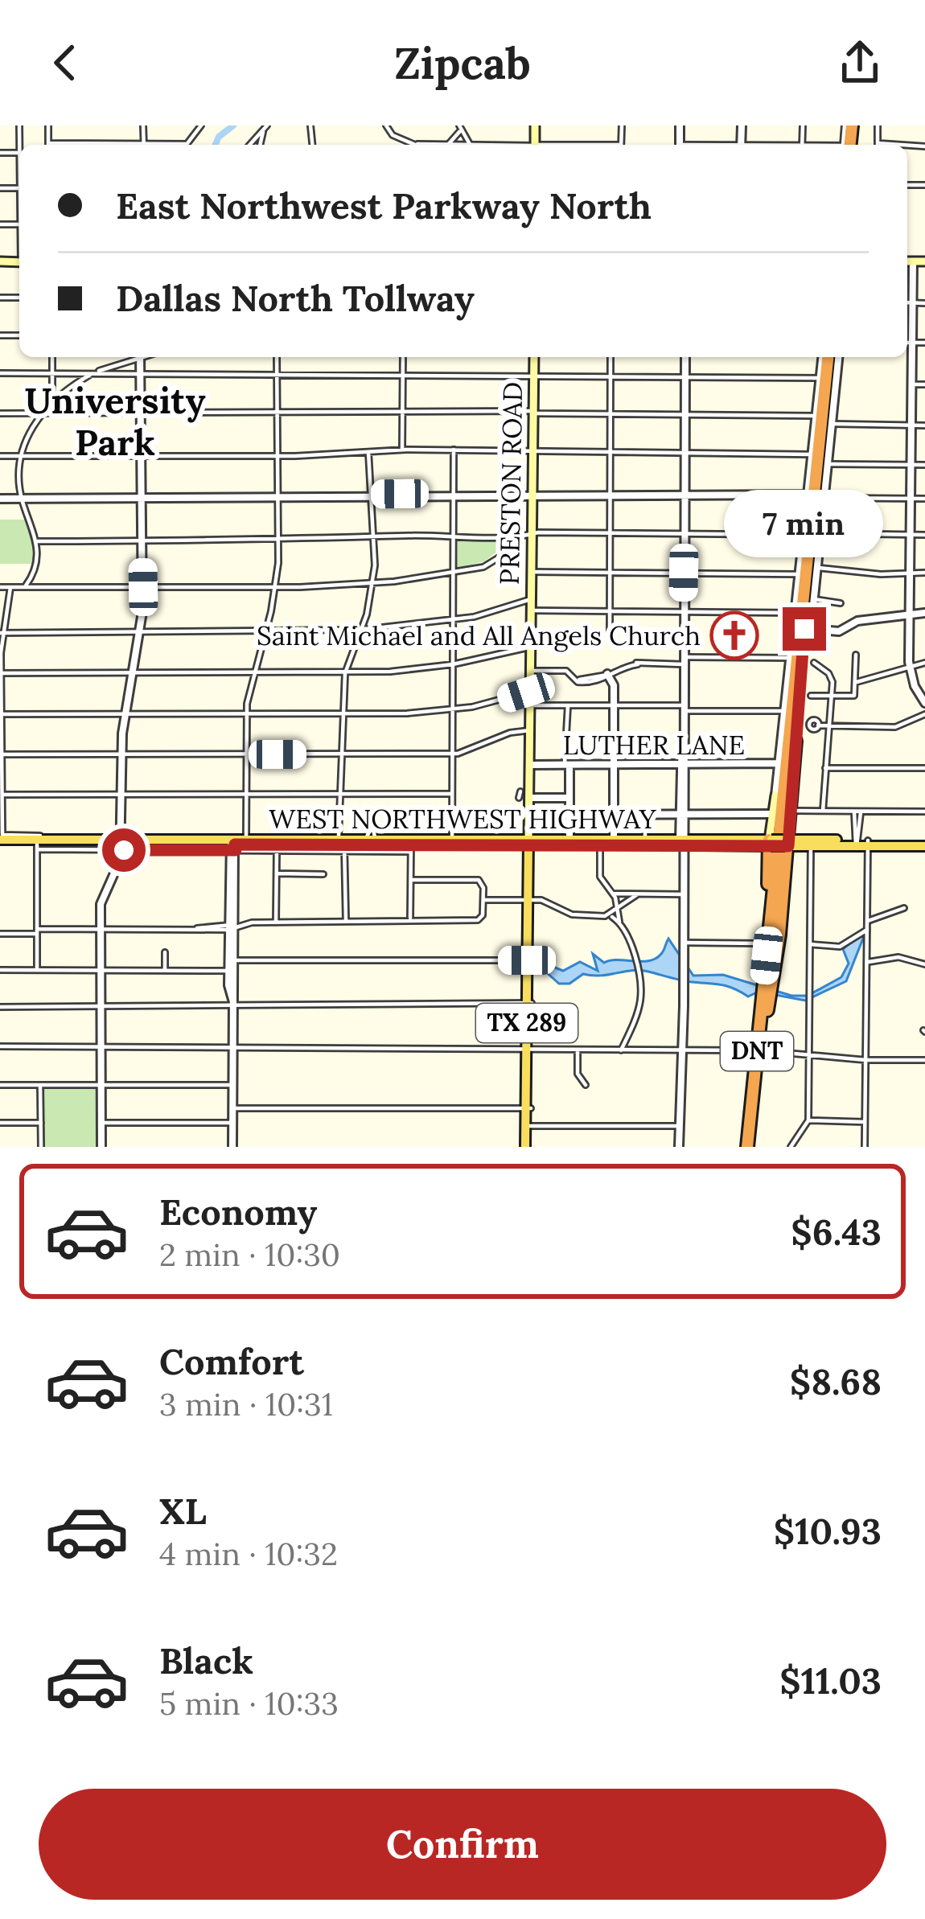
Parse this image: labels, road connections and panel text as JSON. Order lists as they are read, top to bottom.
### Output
{
  "streets": {
    "highway": ["DNT"],
    "main road": ["PRESTON ROAD", "WEST NORTHWEST HIGHWAY", "TX 289"],
    "street": ["LUTHER LANE"]
  },
  "crossings": [
    ["PRESTON ROAD", "LUTHER LANE"],
    ["PRESTON ROAD", "WEST NORTHWEST HIGHWAY"]
  ],
  "districts": ["University Park"],
  "places": {
    "church": ["Saint Michael and All Angels Church"]
  },
  "page": {
    "header": "Zipcab",
    "banner": ["East Northwest Parkway North", "Dallas North Tollway"],
    "bubble": "7 min",
    "list": [
      {
        "name": "Economy",
        "note": "2 min · 10:30",
        "value": "$6.43"
      },
      {
        "name": "Comfort",
        "note": "3 min · 10:31",
        "value": "$8.68"
      },
      {
        "name": "XL",
        "note": "4 min · 10:32",
        "value": "$10.93"
      },
      {
        "name": "Black",
        "note": "5 min · 10:33",
        "value": "$11.03"
      }
    ],
    "buttons": "Confirm"
  }
}
